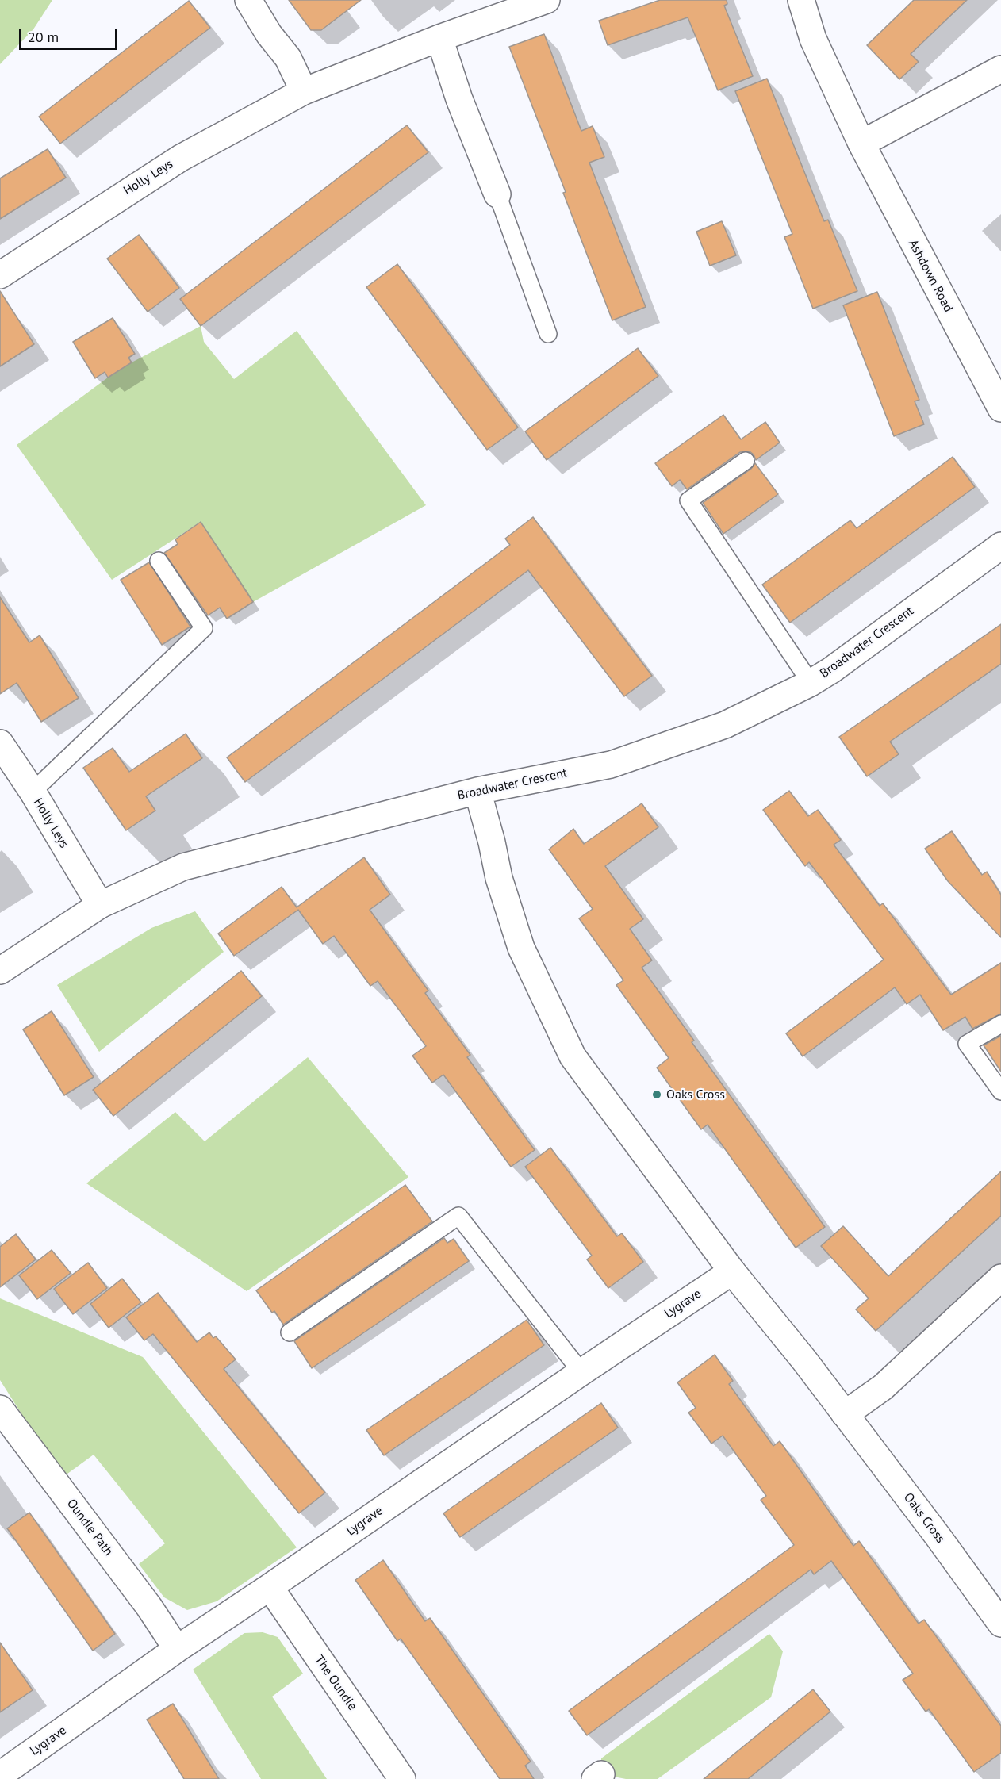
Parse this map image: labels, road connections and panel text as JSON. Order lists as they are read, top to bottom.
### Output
{
  "streets": {
    "street": [
      "Holly Leys",
      "Ashdown Road",
      "Broadwater Crescent",
      "Lygrave",
      "Oaks Cross",
      "Oundle Path",
      "The Oundle"
    ]
  },
  "crossings": [
    ["Holly Leys", "Broadwater Crescent"],
    ["Broadwater Crescent", "Oaks Cross"],
    ["Lygrave", "Oaks Cross"],
    ["Lygrave", "Oundle Path"],
    ["Lygrave", "The Oundle"]
  ],
  "places": ["Oaks Cross"],
  "scale_bar": "20 m"
}
